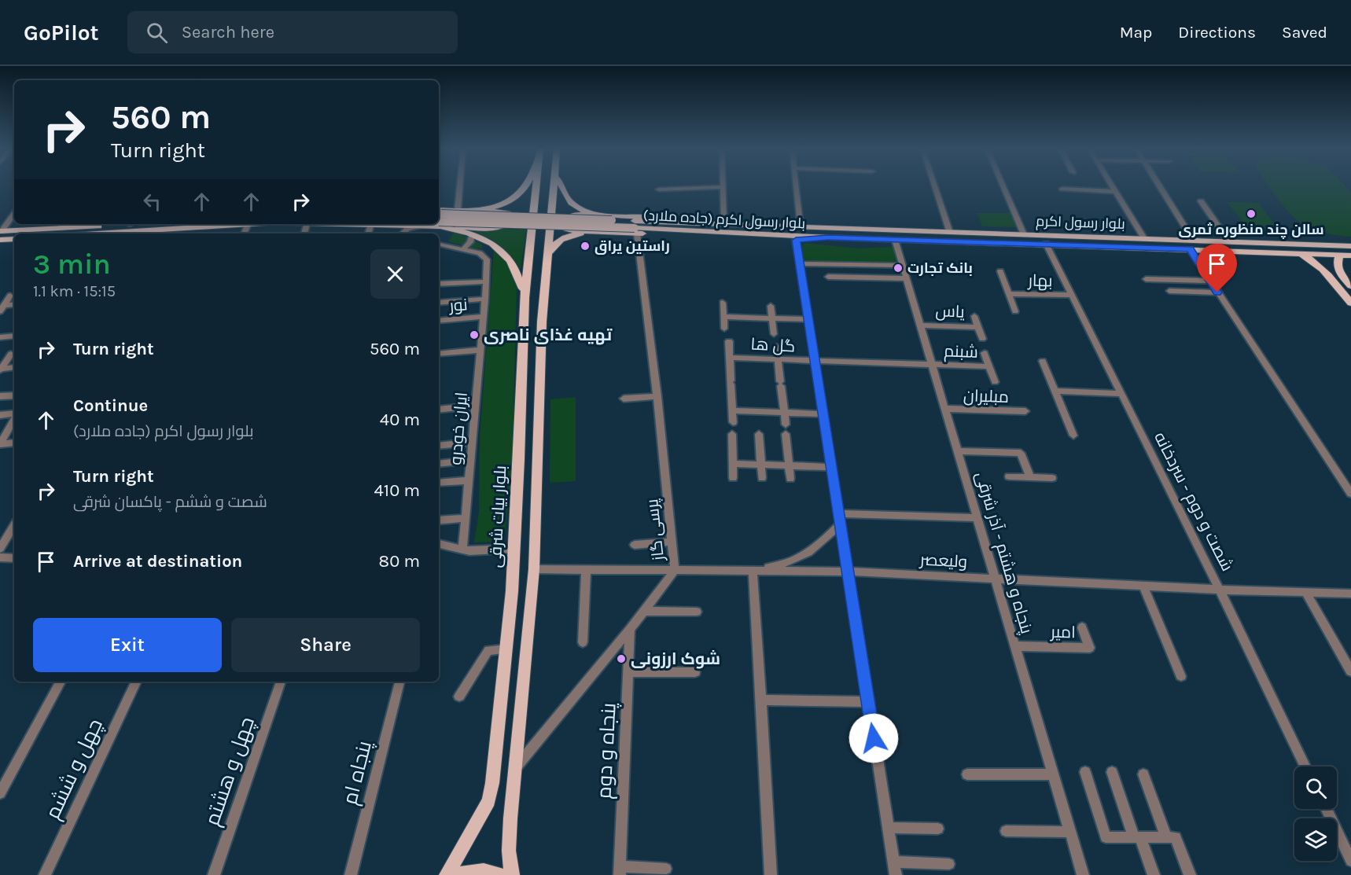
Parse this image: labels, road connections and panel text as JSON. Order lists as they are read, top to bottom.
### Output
{
  "streets": {
    "main road": ["بلوار رسول اکرم (جاده ملارد)", "بلوار رسول اکرم", "بلوار بیات شرقی"],
    "street": [
      "بهار",
      "نور",
      "یاس",
      "گل ها",
      "شبنم",
      "مبلیران",
      "ایران خودرو",
      "شصت و دوم - سردخانه",
      "پرسی گاز",
      "پنجاه و هشتم - آذر شرقی",
      "ولیعصر",
      "امیر",
      "پنجاه و دوم",
      "چهل و ششم",
      "چهل و هشتم",
      "پنجاه ام"
    ]
  },
  "crossings": [
    ["بلوار رسول اکرم (جاده ملارد)", "بلوار رسول اکرم"],
    ["بلوار رسول اکرم (جاده ملارد)", "شصت و دوم - سردخانه"],
    ["بلوار رسول اکرم (جاده ملارد)", "پرسی گاز"],
    ["بلوار رسول اکرم (جاده ملارد)", "پنجاه و هشتم - آذر شرقی"],
    ["بهار", "شصت و دوم - سردخانه"],
    ["نور", "ایران خودرو"],
    ["یاس", "پنجاه و هشتم - آذر شرقی"],
    ["گل ها", "شبنم"],
    ["گل ها", "پنجاه و هشتم - آذر شرقی"],
    ["شبنم", "پنجاه و هشتم - آذر شرقی"],
    ["مبلیران", "پنجاه و هشتم - آذر شرقی"],
    ["شصت و دوم - سردخانه", "ولیعصر"],
    ["پرسی گاز", "ولیعصر"],
    ["پرسی گاز", "پنجاه و دوم"],
    ["پنجاه و هشتم - آذر شرقی", "ولیعصر"],
    ["پنجاه و هشتم - آذر شرقی", "امیر"]
  ],
  "places": [
    "سالن چند منظوره ثمری",
    "راستین یراق",
    "بانک تجارت",
    "تهیه غذای ناصری",
    "شوک ارزونی"
  ],
  "page": {
    "header": "GoPilot",
    "search": "Search here",
    "nav": ["Map", "Directions", "Saved"],
    "turn": ["560 m", "Turn right"],
    "heading": ["3 min", "1.1 km · 15:15"],
    "list": [
      {
        "name": "Turn right",
        "value": "560 m"
      },
      {
        "name": "Continue",
        "note": "بلوار رسول اکرم (جاده ملارد)",
        "value": "40 m"
      },
      {
        "name": "Turn right",
        "note": "شصت و ششم - پاکسان شرقی",
        "value": "410 m"
      },
      {
        "name": "Arrive at destination",
        "value": "80 m"
      }
    ],
    "buttons": ["Exit", "Share"]
  }
}
